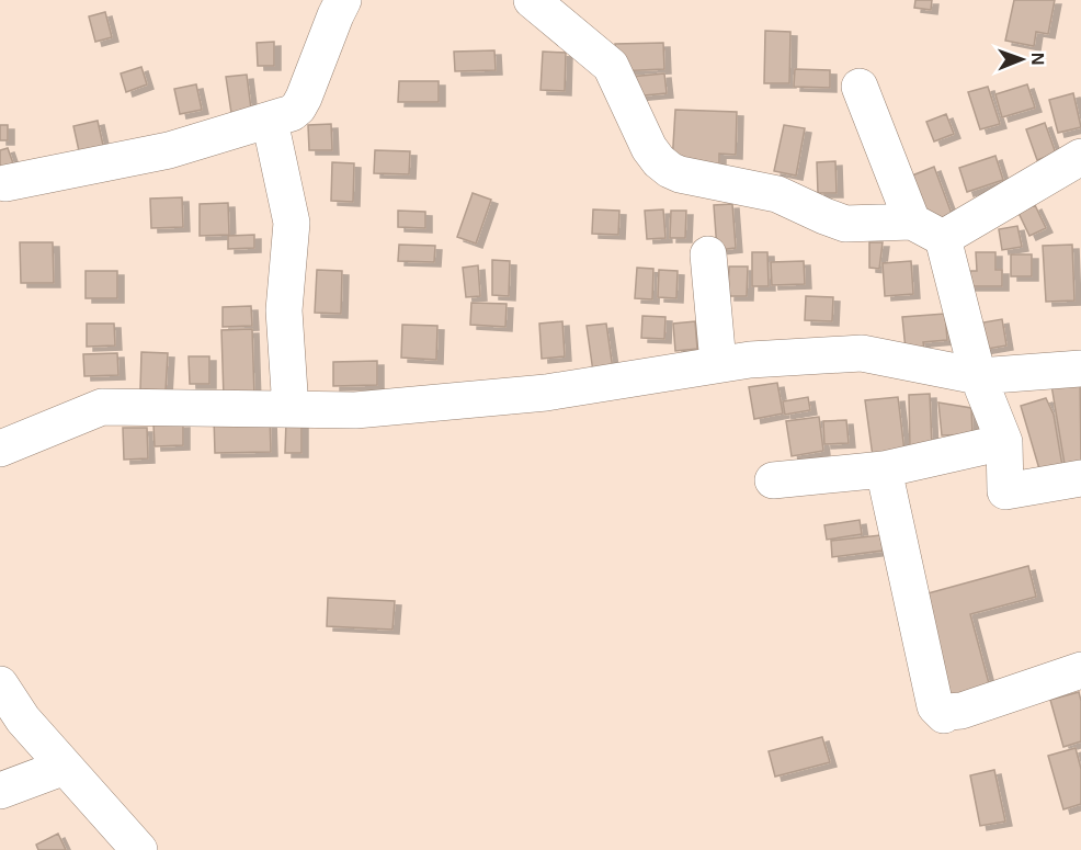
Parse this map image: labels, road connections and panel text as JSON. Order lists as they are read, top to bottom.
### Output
{
  "north": "right"
}
